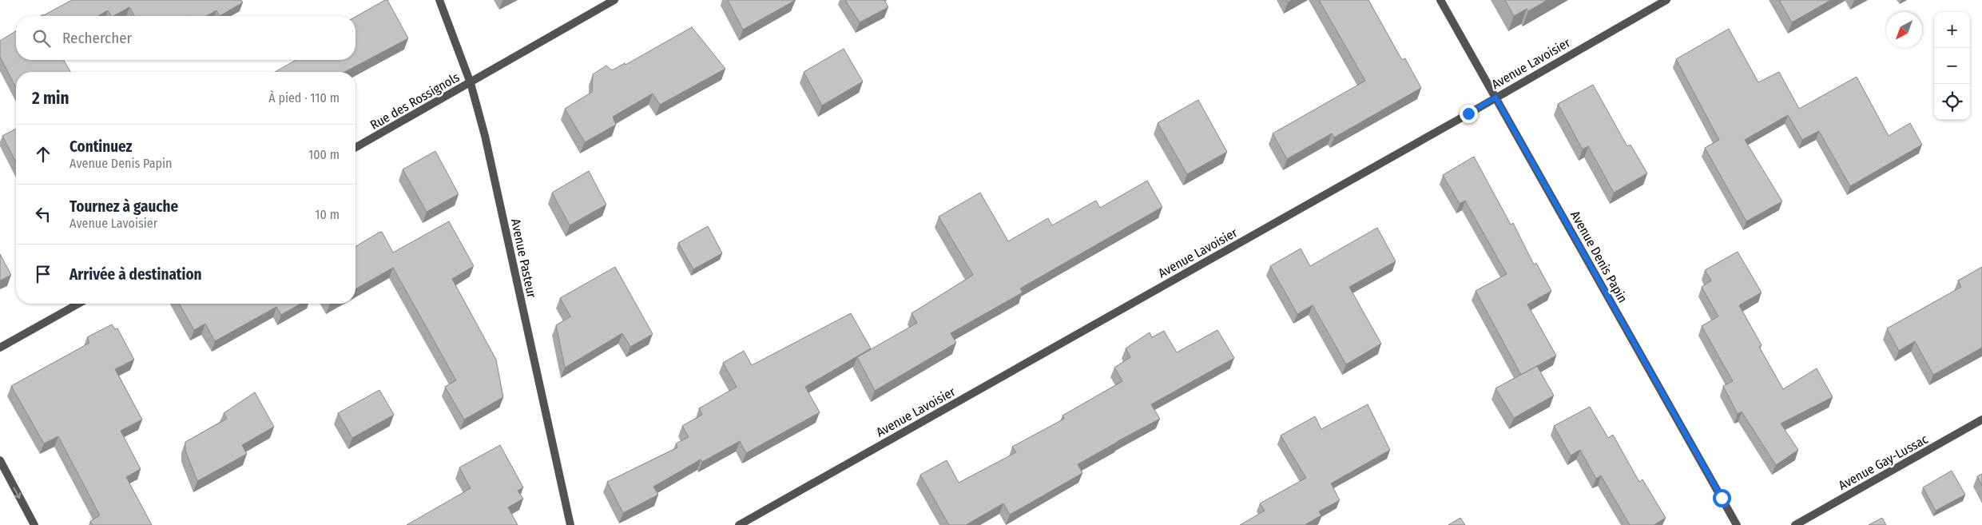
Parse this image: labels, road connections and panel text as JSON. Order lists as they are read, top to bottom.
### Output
{
  "streets": {
    "street": [
      "Avenue Lavoisier",
      "Rue des Rossignols",
      "Avenue Denis Papin",
      "Avenue Pasteur",
      "Avenue Gay-Lussac"
    ]
  },
  "crossings": [
    ["Avenue Lavoisier", "Avenue Denis Papin"],
    ["Rue des Rossignols", "Avenue Pasteur"]
  ],
  "north": "bottom left",
  "page": {
    "map_buttons": ["+", "−"],
    "search": "Rechercher",
    "heading": ["2 min", "À pied · 110 m"],
    "list": [
      ["Continuez", "Avenue Denis Papin", "100 m"],
      ["Tournez à gauche", "Avenue Lavoisier", "10 m"],
      "Arrivée à destination"
    ]
  }
}
